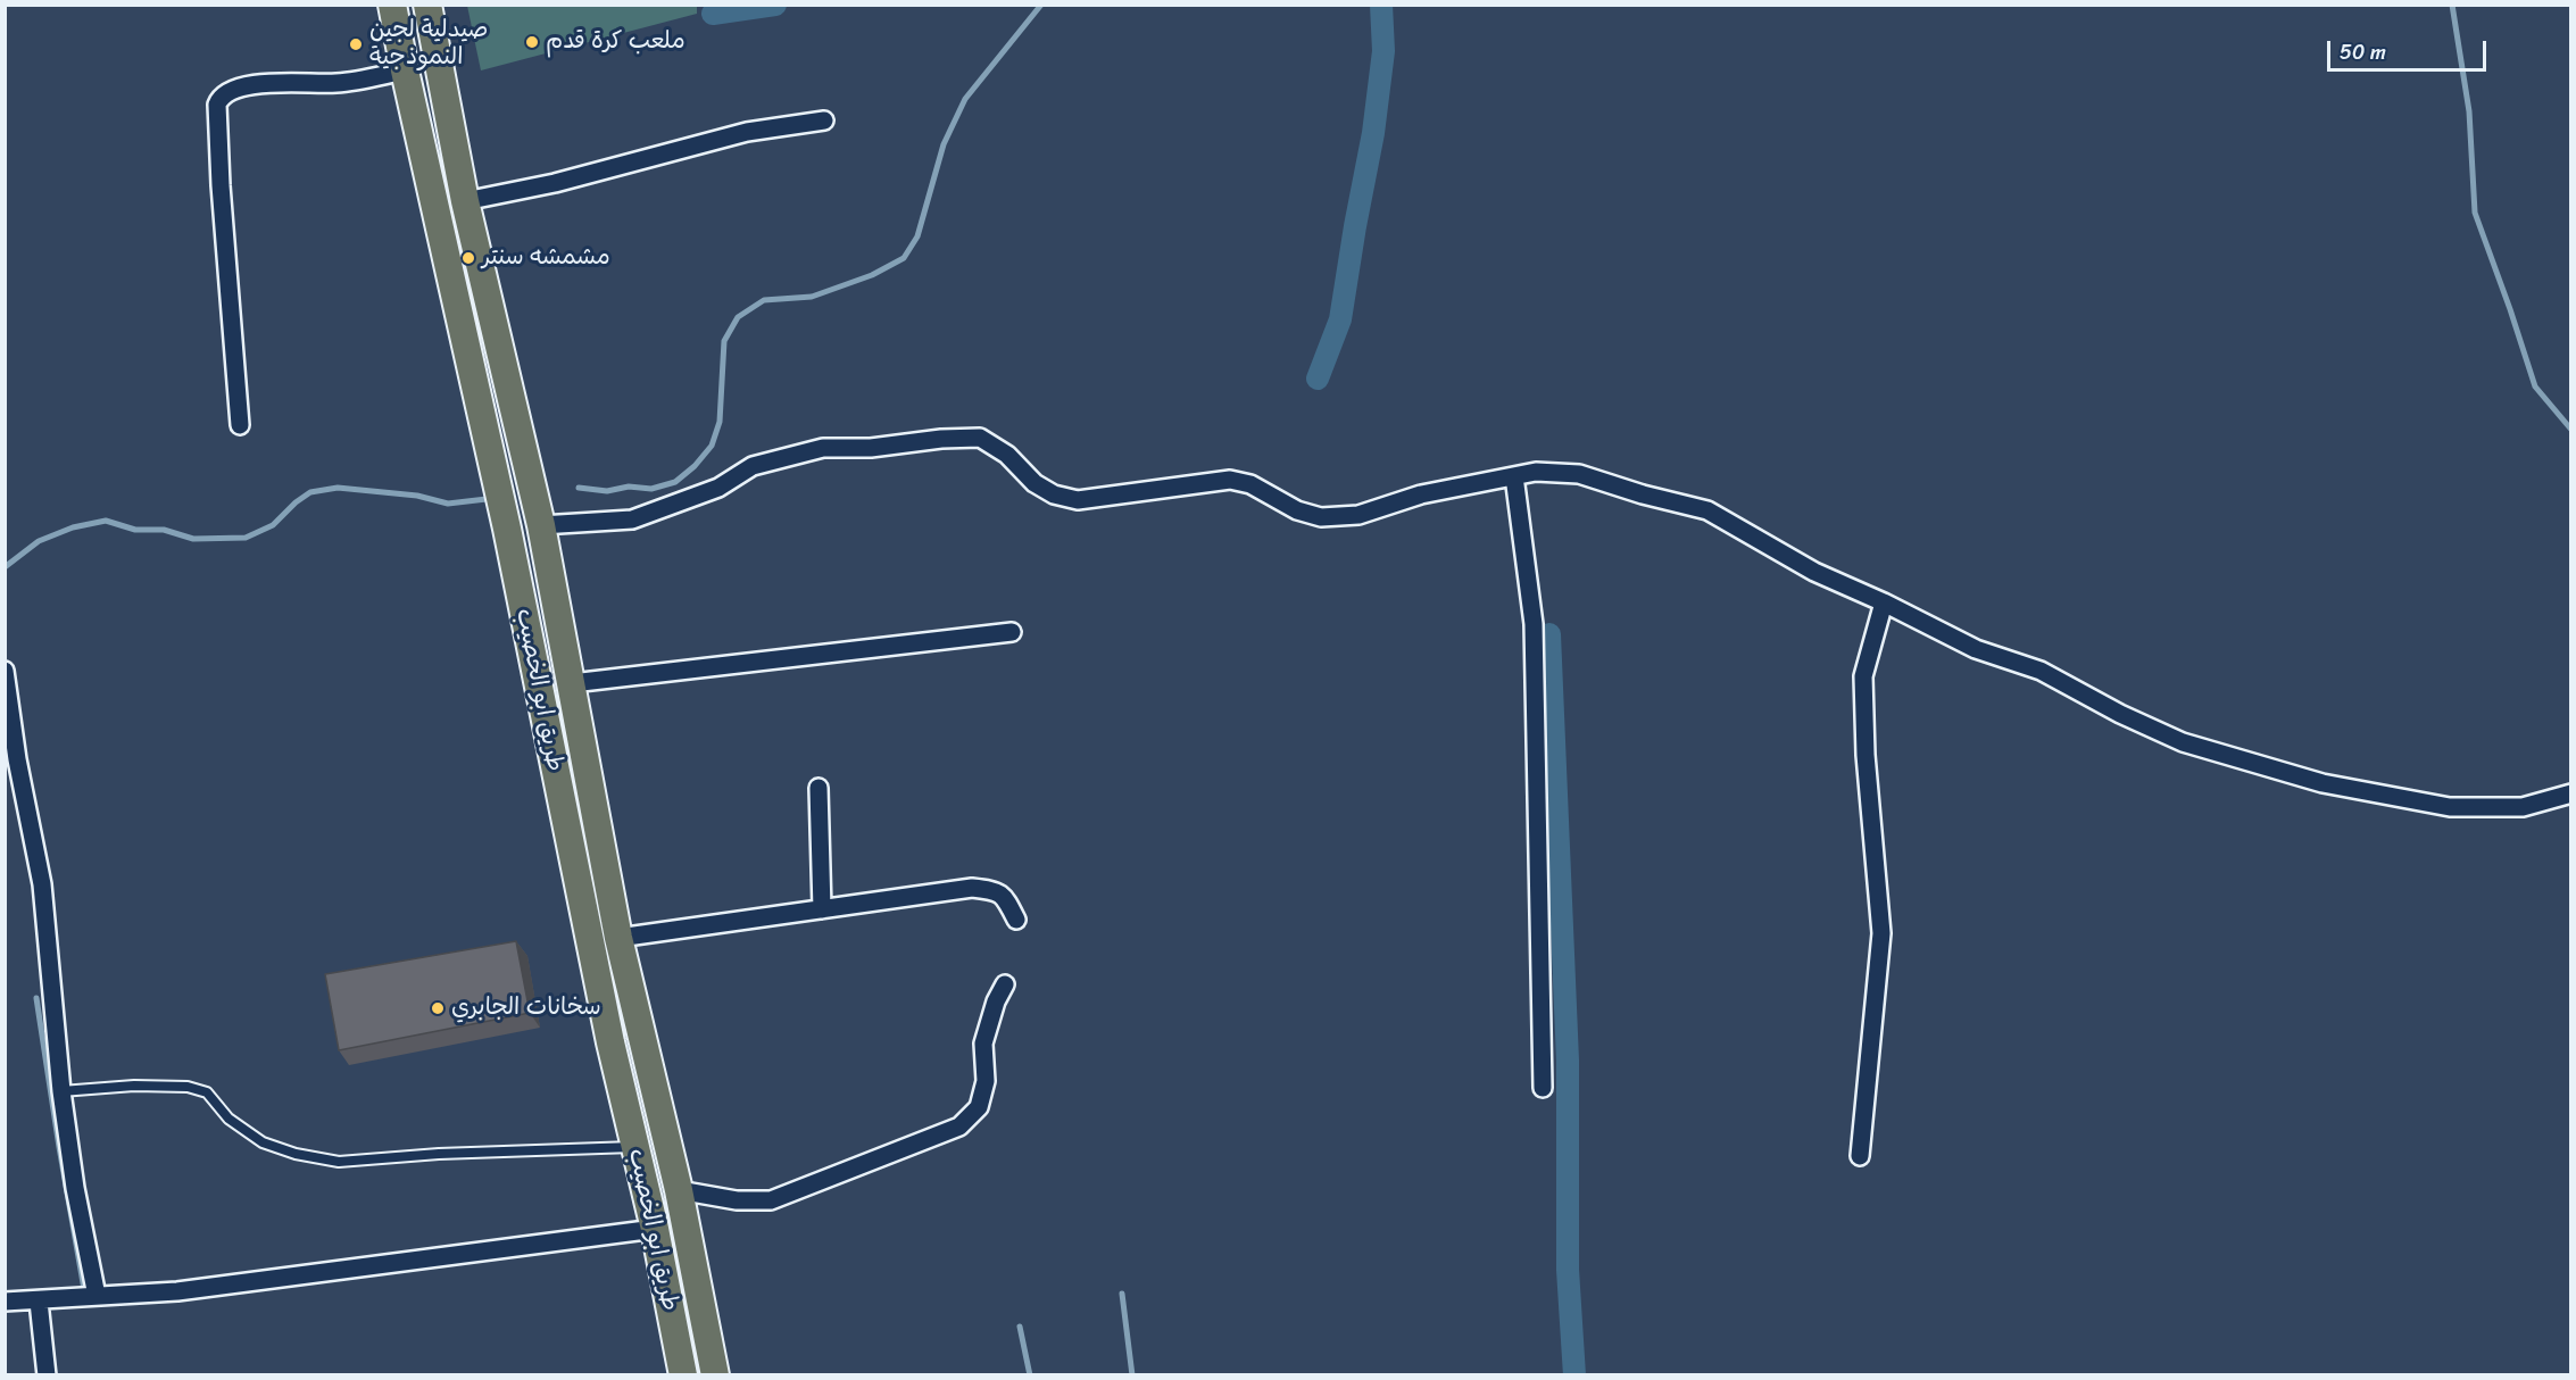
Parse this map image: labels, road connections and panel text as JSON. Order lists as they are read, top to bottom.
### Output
{
  "streets": {
    "main road": ["طريق ابو الخصيب"]
  },
  "places": [
    "ملعب كرة قدم",
    "صيدلية لجين النموذجية",
    "مشمشه سنتر",
    "سخانات الجابري"
  ],
  "scale_bar": "50 m"
}
